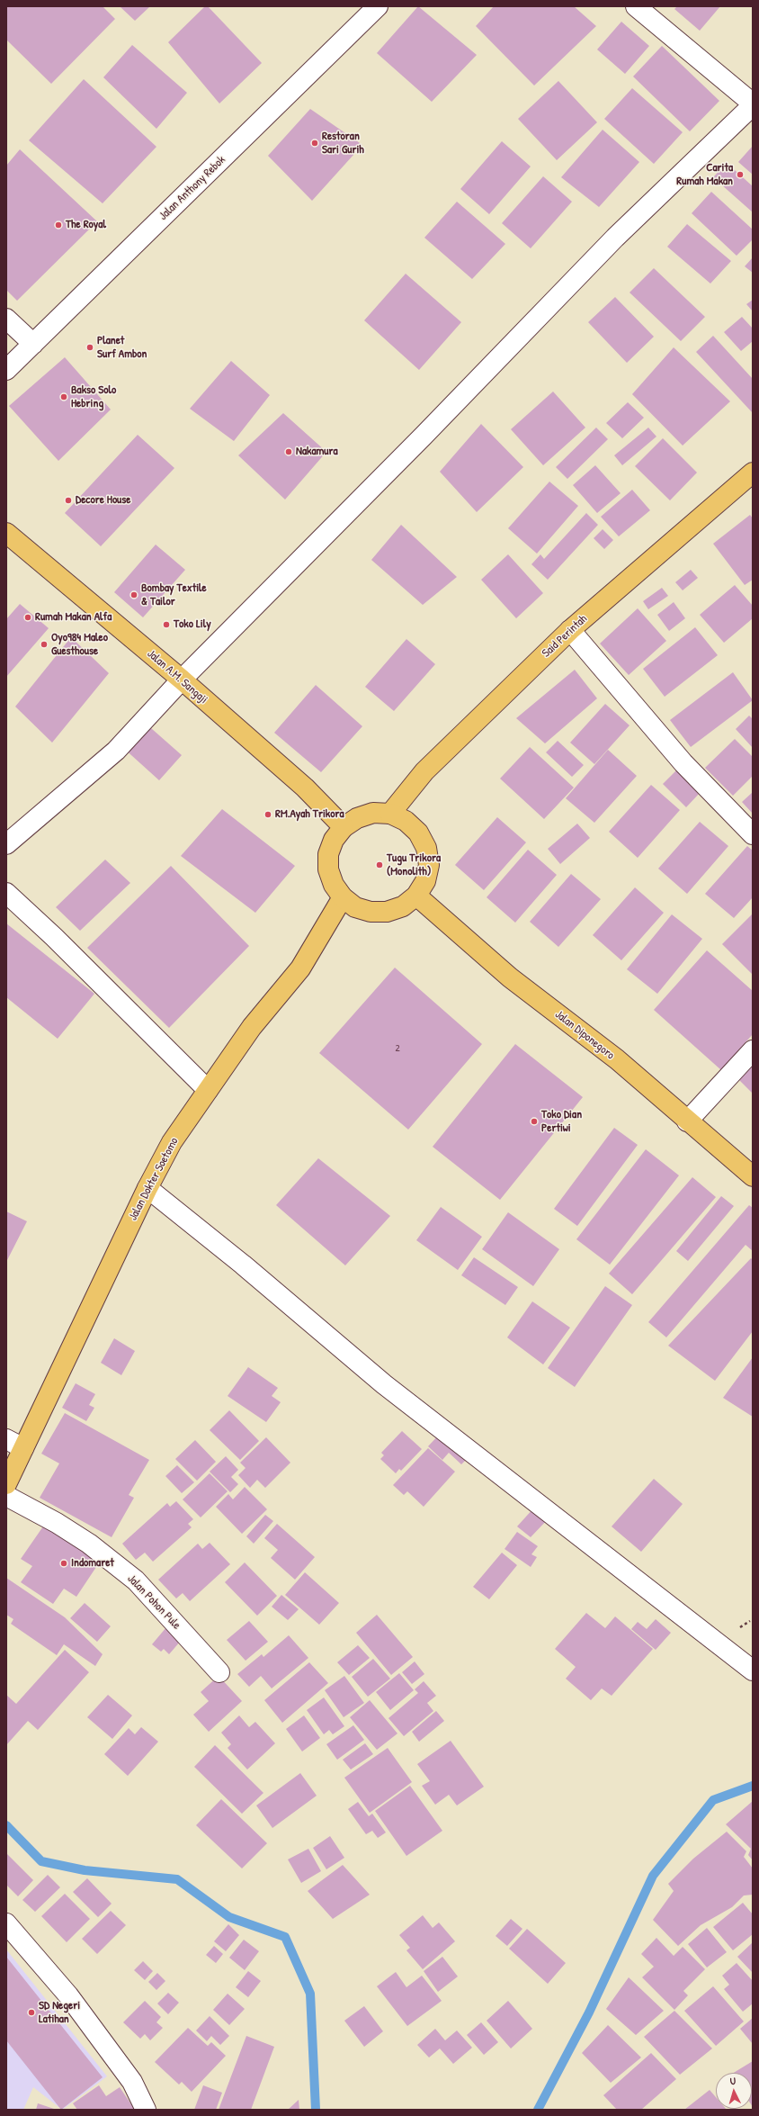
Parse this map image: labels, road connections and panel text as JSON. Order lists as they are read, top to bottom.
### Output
{
  "streets": {
    "main road": [
      "Said Perintah",
      "Jalan A.M. Sangaji",
      "Jalan Diponegoro",
      "Jalan Dokter Soetomo"
    ],
    "street": ["Jalan Anthony Rebok", "Jalan Pohon Pule"]
  },
  "crossings": [
    ["Said Perintah", "Jalan A.M. Sangaji"],
    ["Said Perintah", "Jalan Diponegoro"],
    ["Said Perintah", "Jalan Dokter Soetomo"],
    ["Jalan A.M. Sangaji", "Jalan Diponegoro"],
    ["Jalan A.M. Sangaji", "Jalan Dokter Soetomo"],
    ["Jalan Diponegoro", "Jalan Dokter Soetomo"]
  ],
  "places": [
    "Restoran Sari Gurih",
    "Carita Rumah Makan",
    "The Royal",
    "Planet Surf Ambon",
    "Bakso Solo Hebring",
    "Nakamura",
    "Decore House",
    "Bombay Textile & Tailor",
    "Rumah Makan Alfa",
    "Toko Lily",
    "Oyo984 Maleo Guesthouse",
    "RM.Ayah Trikora",
    "Tugu Trikora (Monolith)",
    "Toko Dian Pertiwi",
    "Indomaret",
    "SD Negeri Latihan"
  ],
  "house_numbers": ["2"],
  "north": "top"
}
